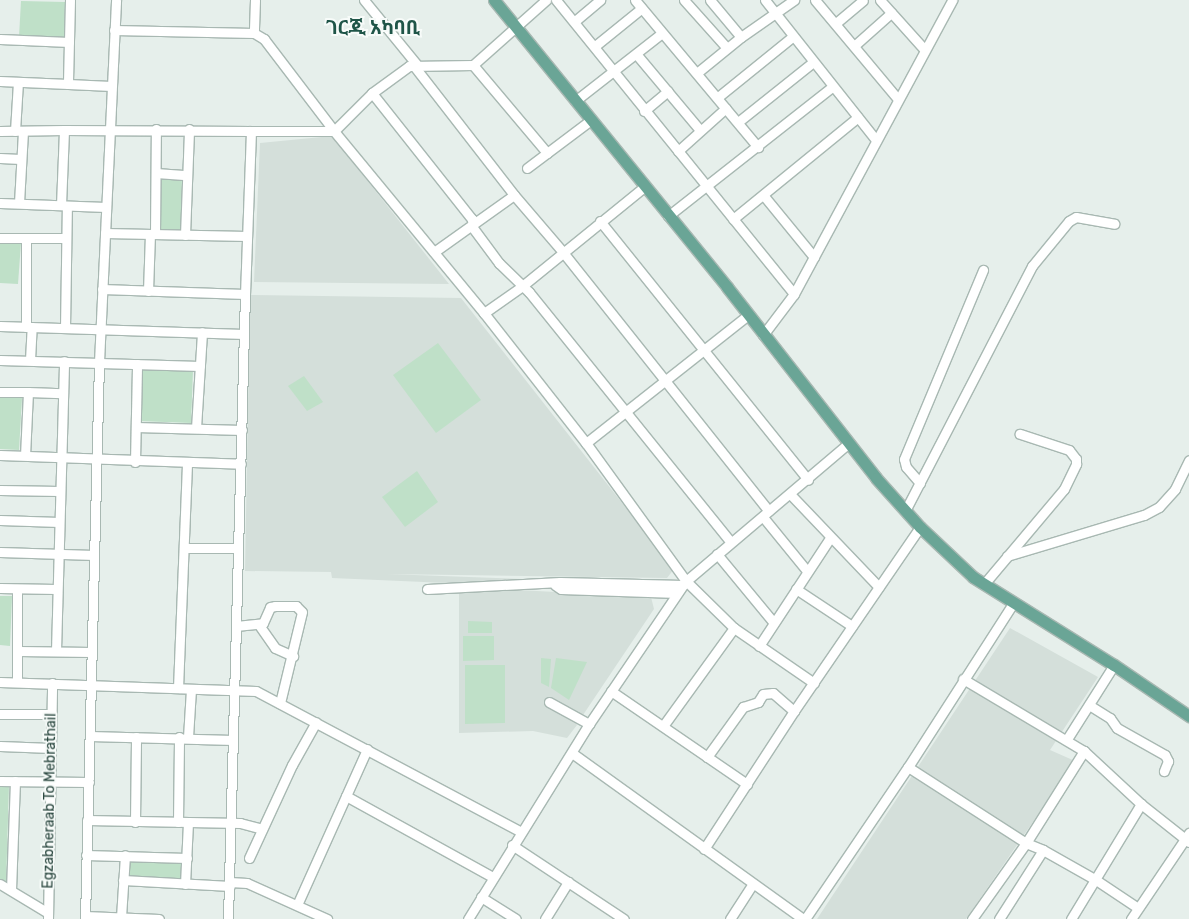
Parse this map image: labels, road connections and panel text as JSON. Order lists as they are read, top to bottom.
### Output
{
  "streets": {
    "street": ["Egzabheraab To Mebrathail"]
  },
  "districts": ["ገርጂ አካባቢ"]
}
